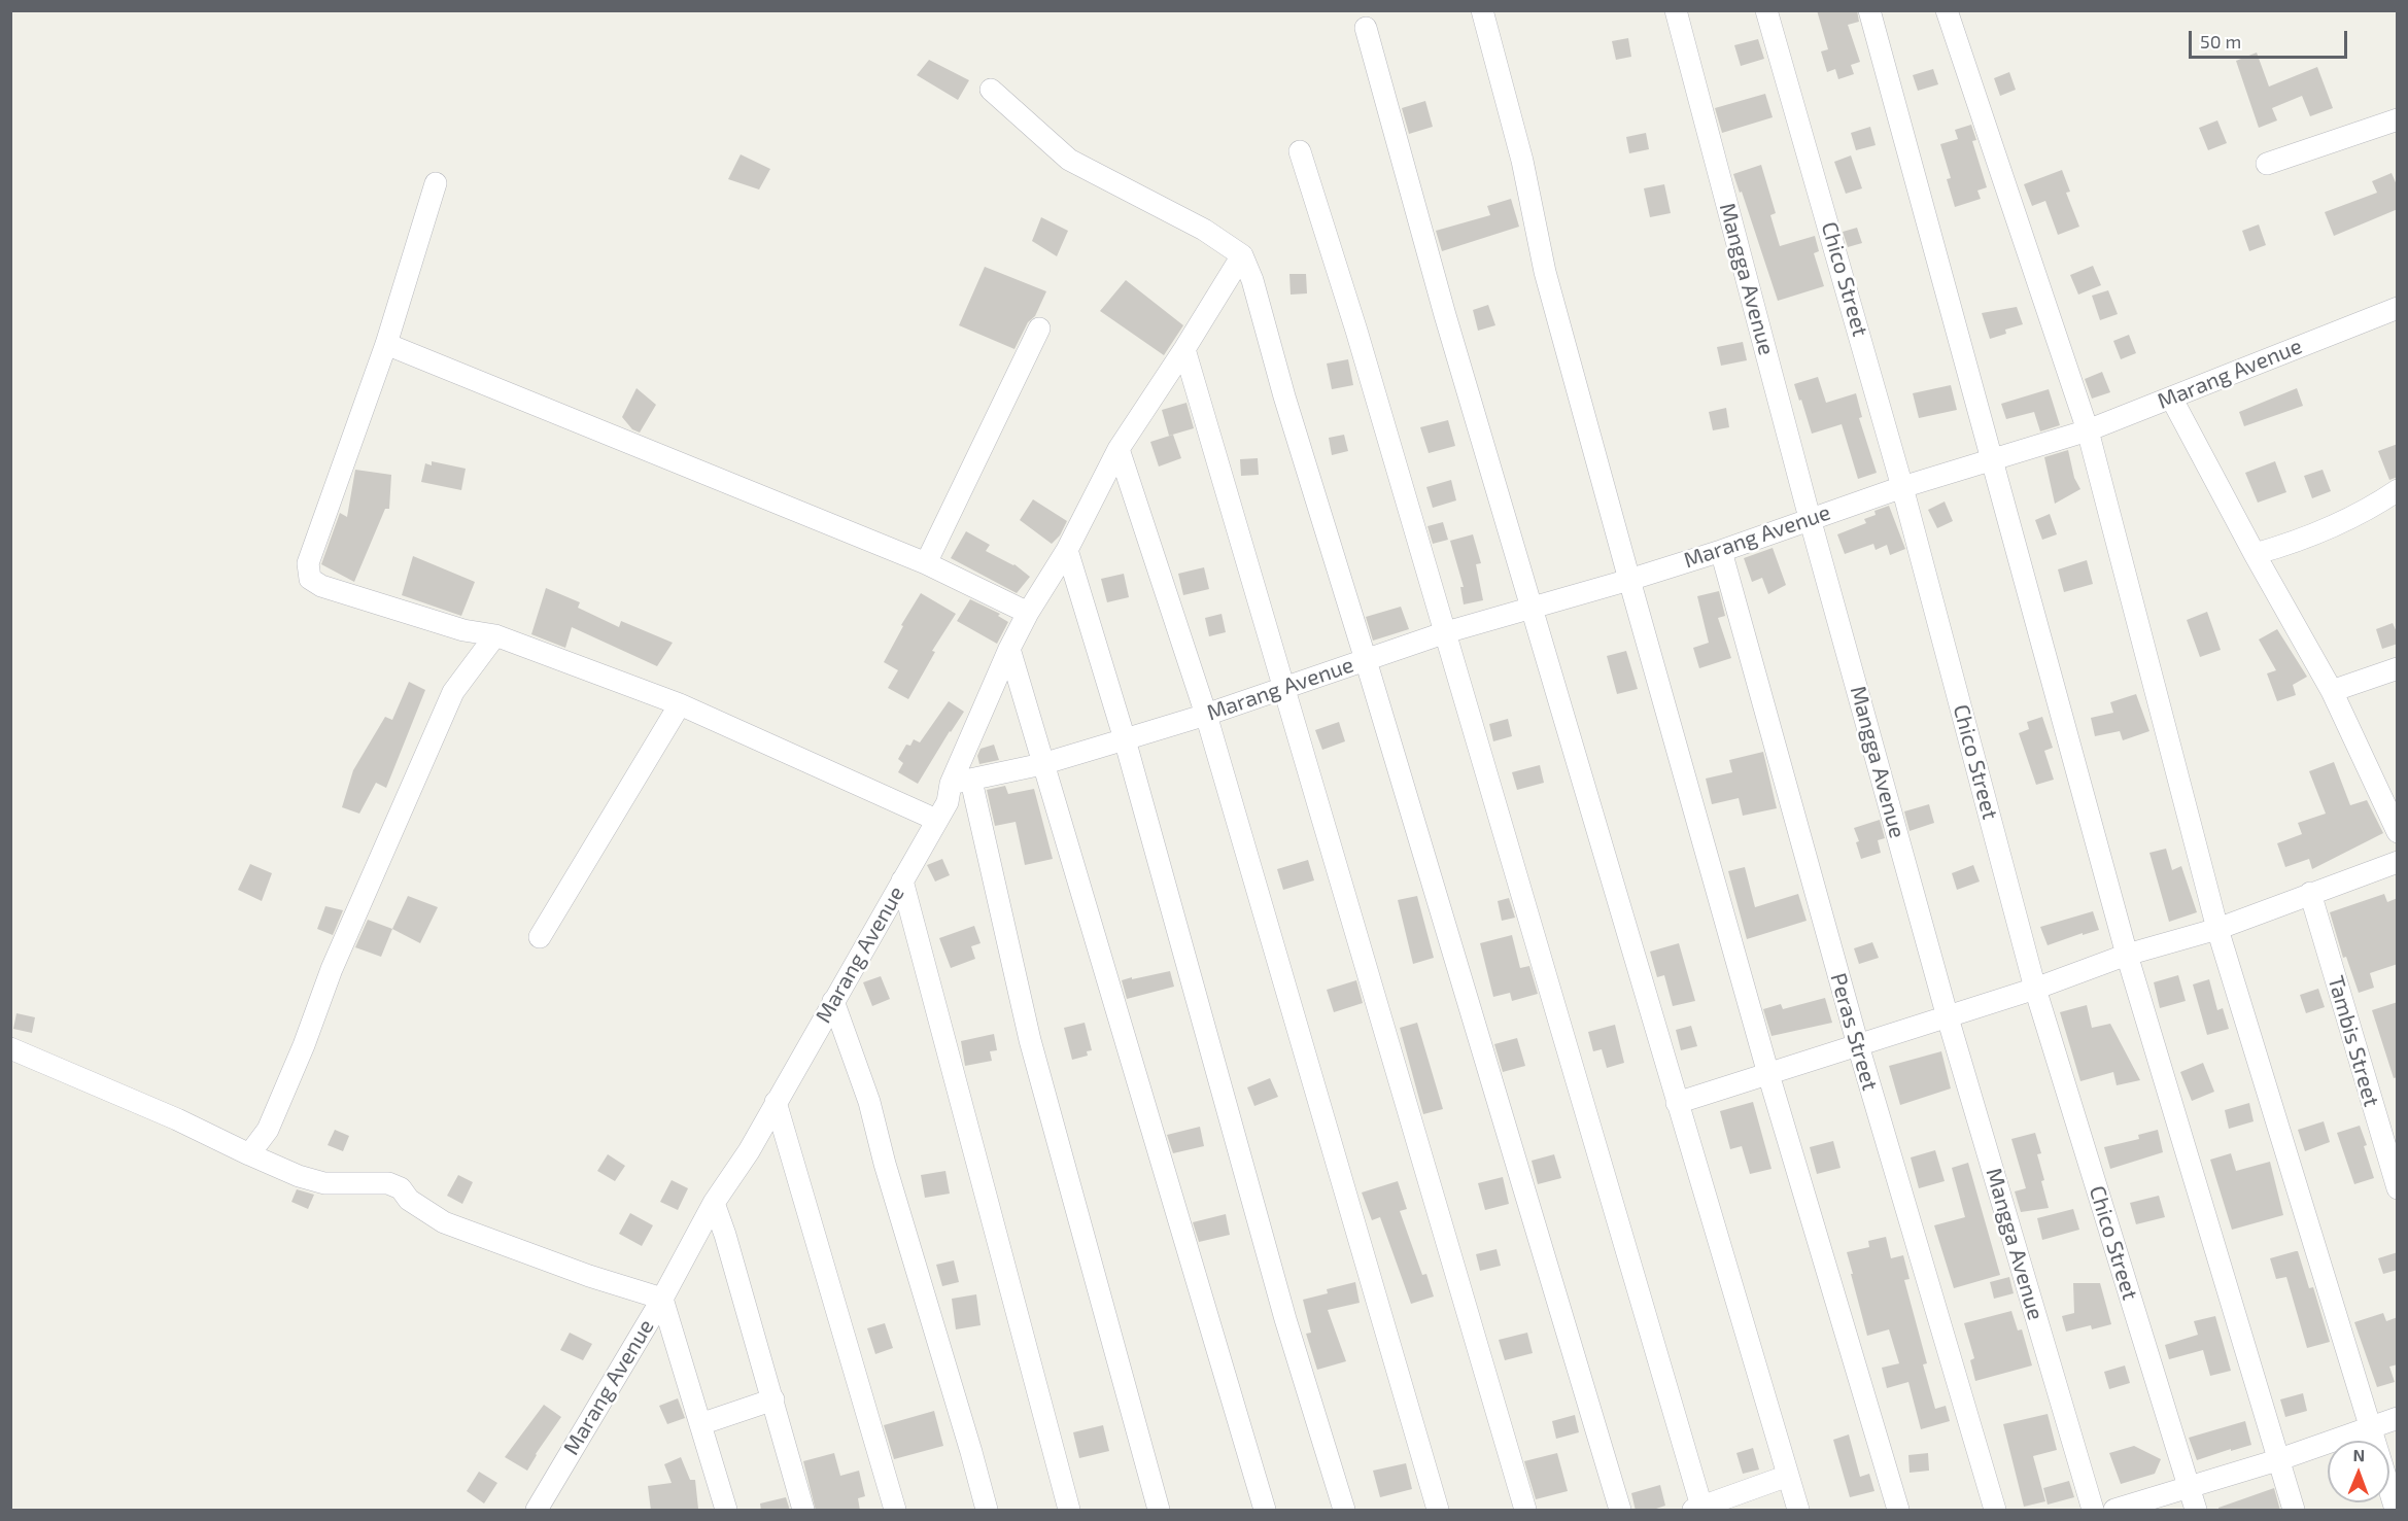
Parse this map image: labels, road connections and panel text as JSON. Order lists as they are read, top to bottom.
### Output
{
  "streets": {
    "street": [
      "Mangga Avenue",
      "Chico Street",
      "Marang Avenue",
      "Peras Street",
      "Tambis Street"
    ]
  },
  "crossings": [
    ["Mangga Avenue", "Marang Avenue"],
    ["Chico Street", "Marang Avenue"],
    ["Marang Avenue", "Peras Street"]
  ],
  "scale_bar": "50 m",
  "north": "top"
}
